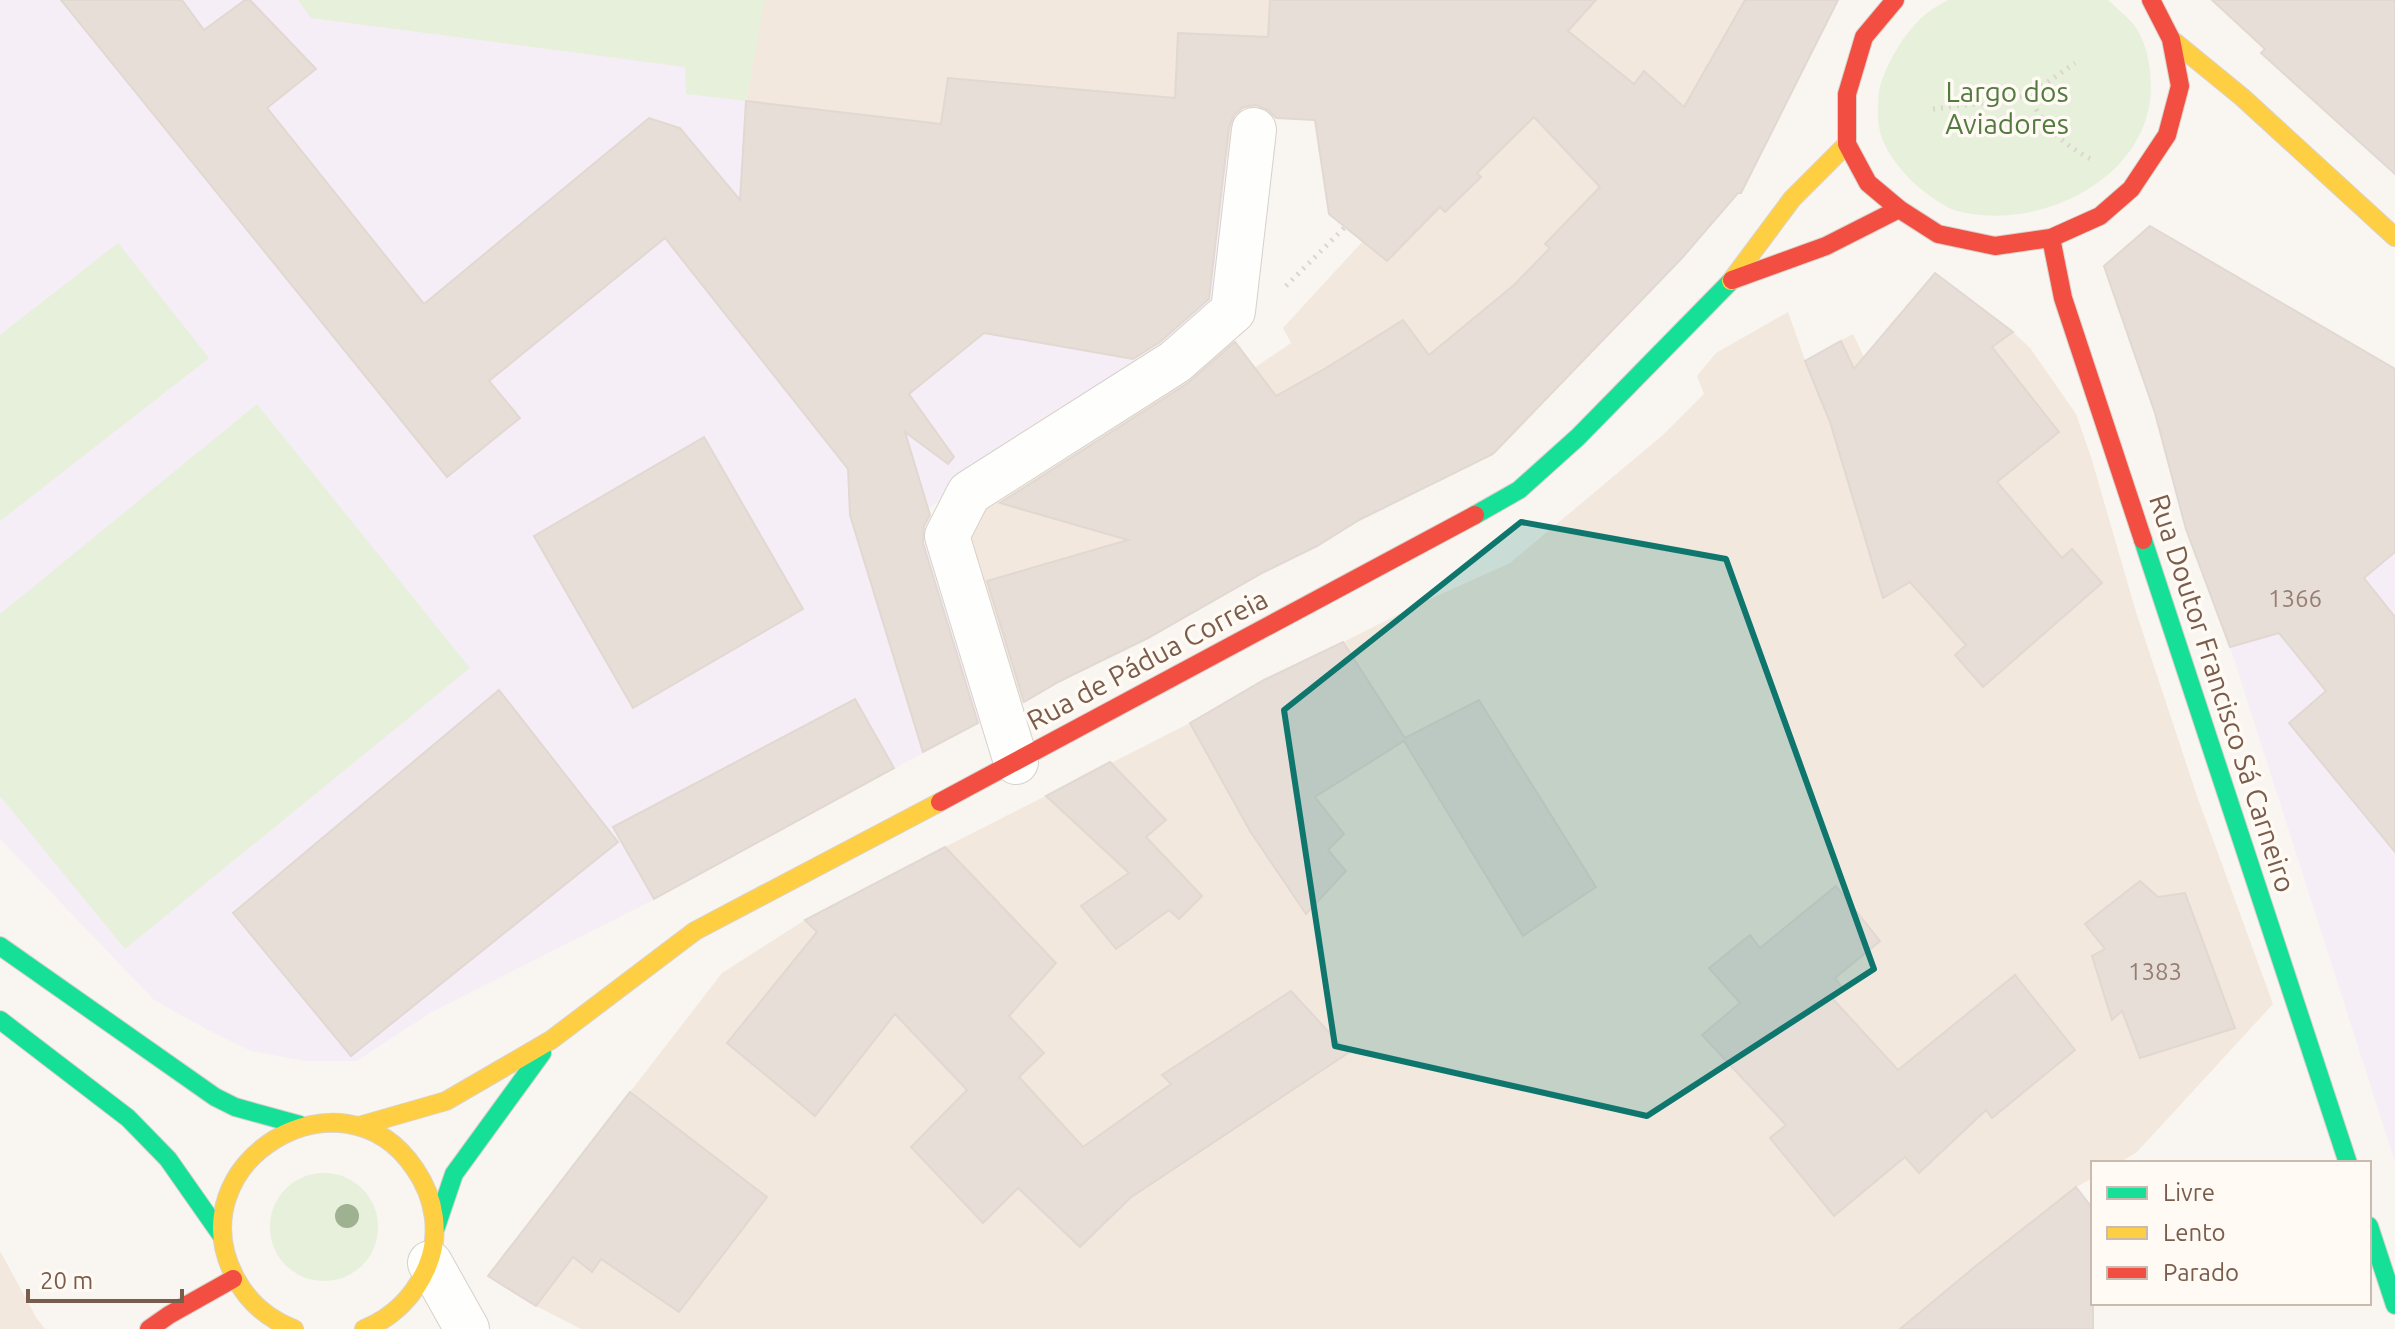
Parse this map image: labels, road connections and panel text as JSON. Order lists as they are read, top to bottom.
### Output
{
  "streets": {
    "main road": ["Rua de Pádua Correia", "Rua Doutor Francisco Sá Carneiro"]
  },
  "parks": ["Largo dos Aviadores"],
  "house_numbers": ["1366", "1383"],
  "legend": ["Livre", "Lento", "Parado"],
  "scale_bar": "20 m"
}
